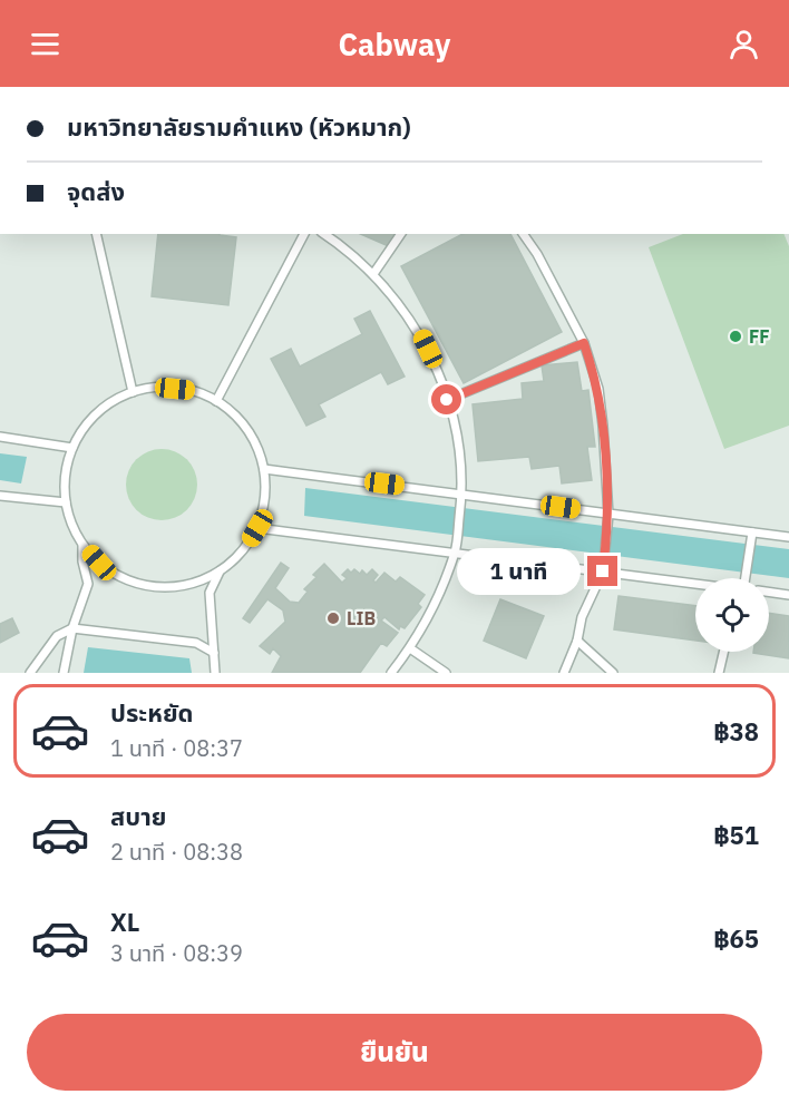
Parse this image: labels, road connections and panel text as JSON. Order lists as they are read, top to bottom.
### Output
{
  "places": ["FF", "LIB"],
  "page": {
    "header": "Cabway",
    "banner": ["มหาวิทยาลัยรามคำแหง (หัวหมาก)", "จุดส่ง"],
    "bubble": "1 นาที",
    "list": [
      {
        "name": "ประหยัด",
        "note": "1 นาที · 08:37",
        "value": "฿38"
      },
      {
        "name": "สบาย",
        "note": "2 นาที · 08:38",
        "value": "฿51"
      },
      {
        "name": "XL",
        "note": "3 นาที · 08:39",
        "value": "฿65"
      }
    ],
    "buttons": "ยืนยัน"
  }
}
